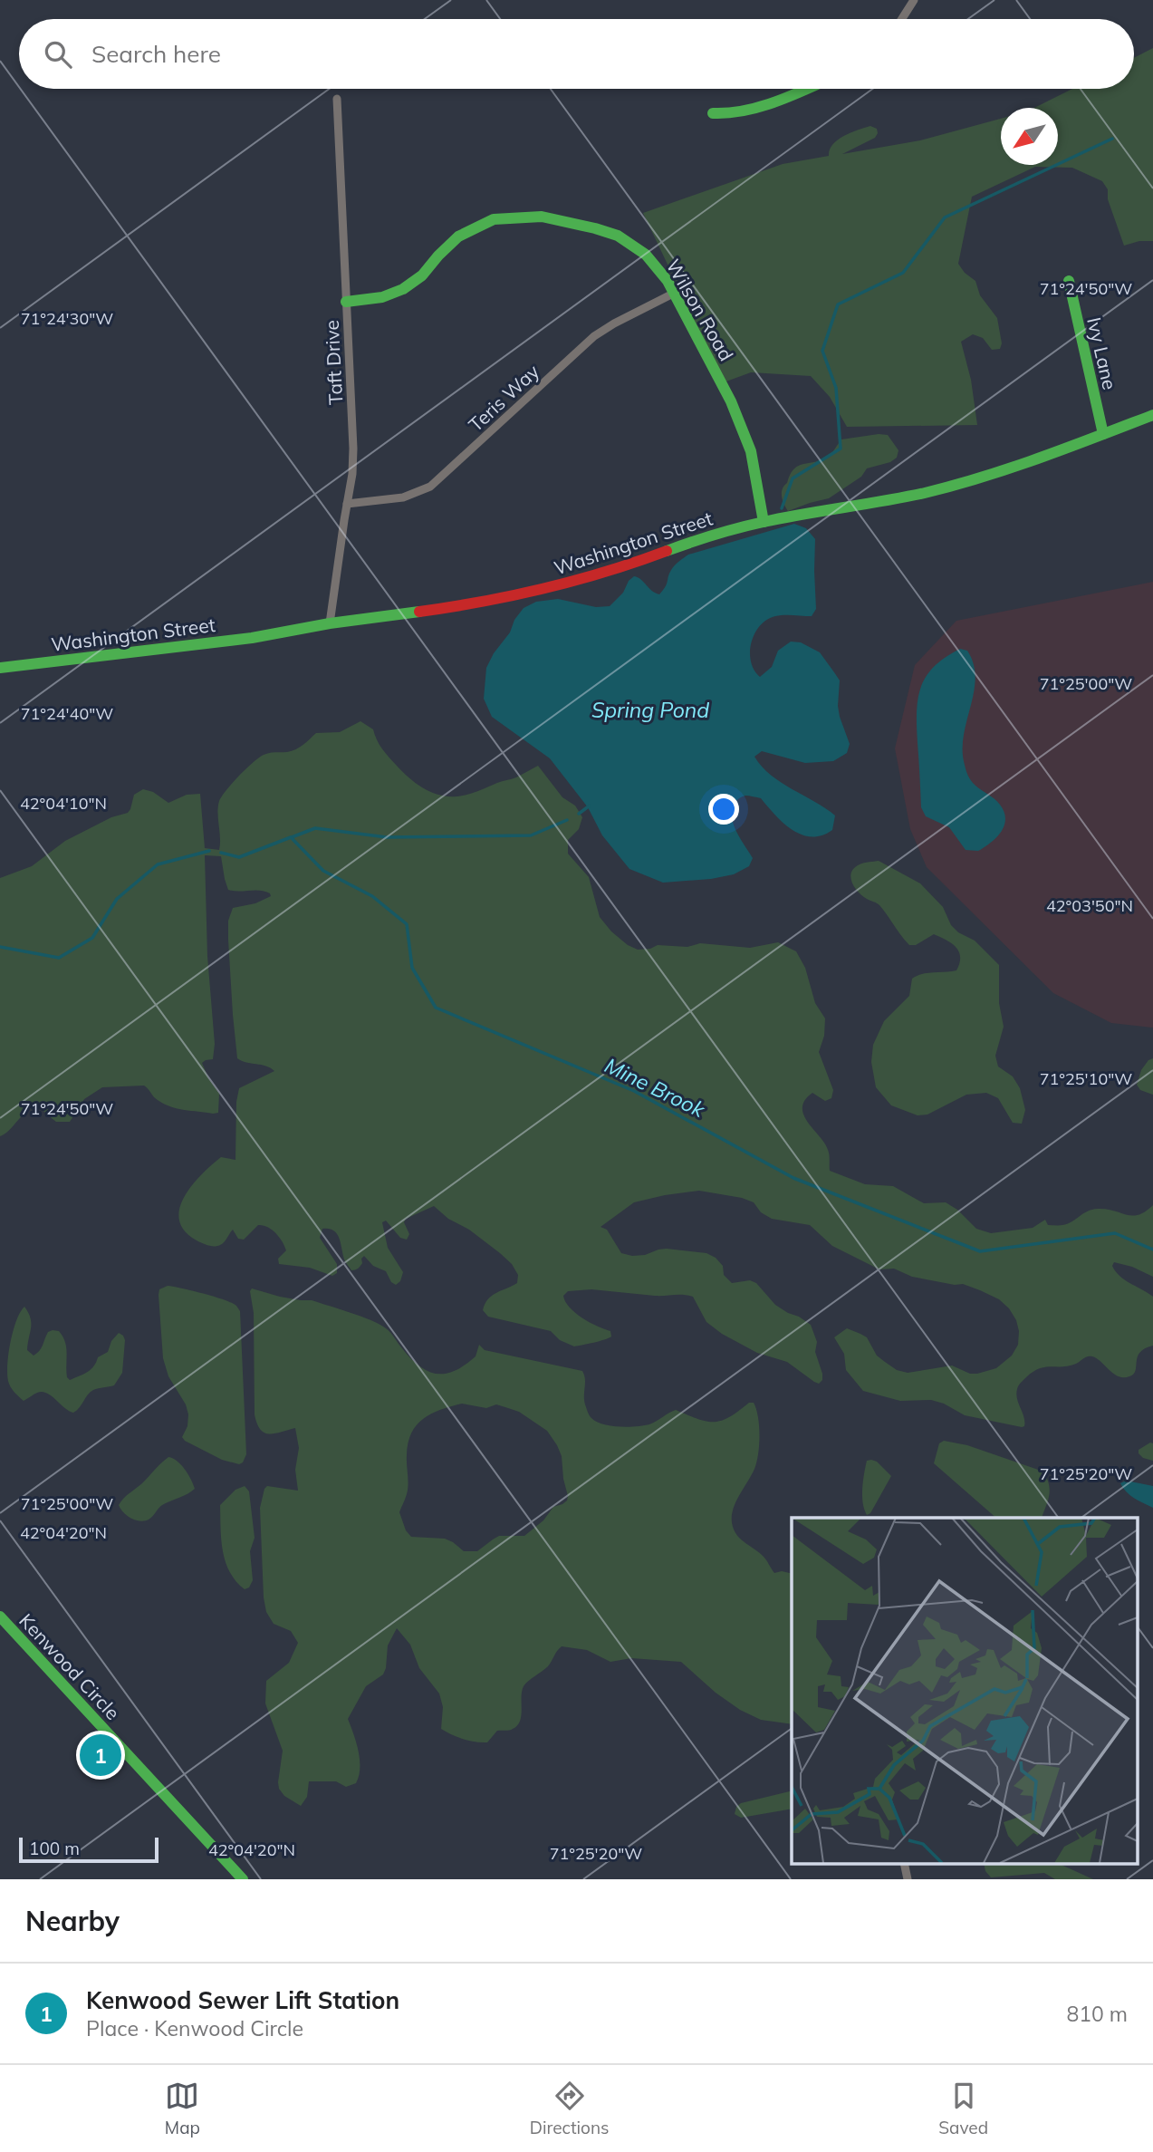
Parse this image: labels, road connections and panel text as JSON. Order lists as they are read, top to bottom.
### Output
{
  "streets": {
    "street": [
      "Wilson Road",
      "Ivy Lane",
      "Taft Drive",
      "Teris Way",
      "Washington Street",
      "Kenwood Circle"
    ]
  },
  "crossings": [
    ["Wilson Road", "Taft Drive"],
    ["Wilson Road", "Teris Way"],
    ["Wilson Road", "Washington Street"],
    ["Ivy Lane", "Washington Street"],
    ["Taft Drive", "Teris Way"],
    ["Taft Drive", "Washington Street"]
  ],
  "water": ["Spring Pond", "Mine Brook"],
  "scale_bar": "100 m",
  "north": "bottom left",
  "page": {
    "search": "Search here",
    "pins": "1",
    "scale": "100 m",
    "heading": "Nearby",
    "list": [
      {
        "mark": "1",
        "name": "Kenwood Sewer Lift Station",
        "note": "Place · Kenwood Circle",
        "value": "810 m"
      }
    ],
    "nav": ["Map", "Directions", "Saved"]
  },
  "coordinates": [
    "71°24'50\"W",
    "71°24'30\"W",
    "71°25'00\"W",
    "71°24'40\"W",
    "42°04'10\"N",
    "42°03'50\"N",
    "71°25'10\"W",
    "71°25'20\"W",
    "42°04'20\"N"
  ]
}
